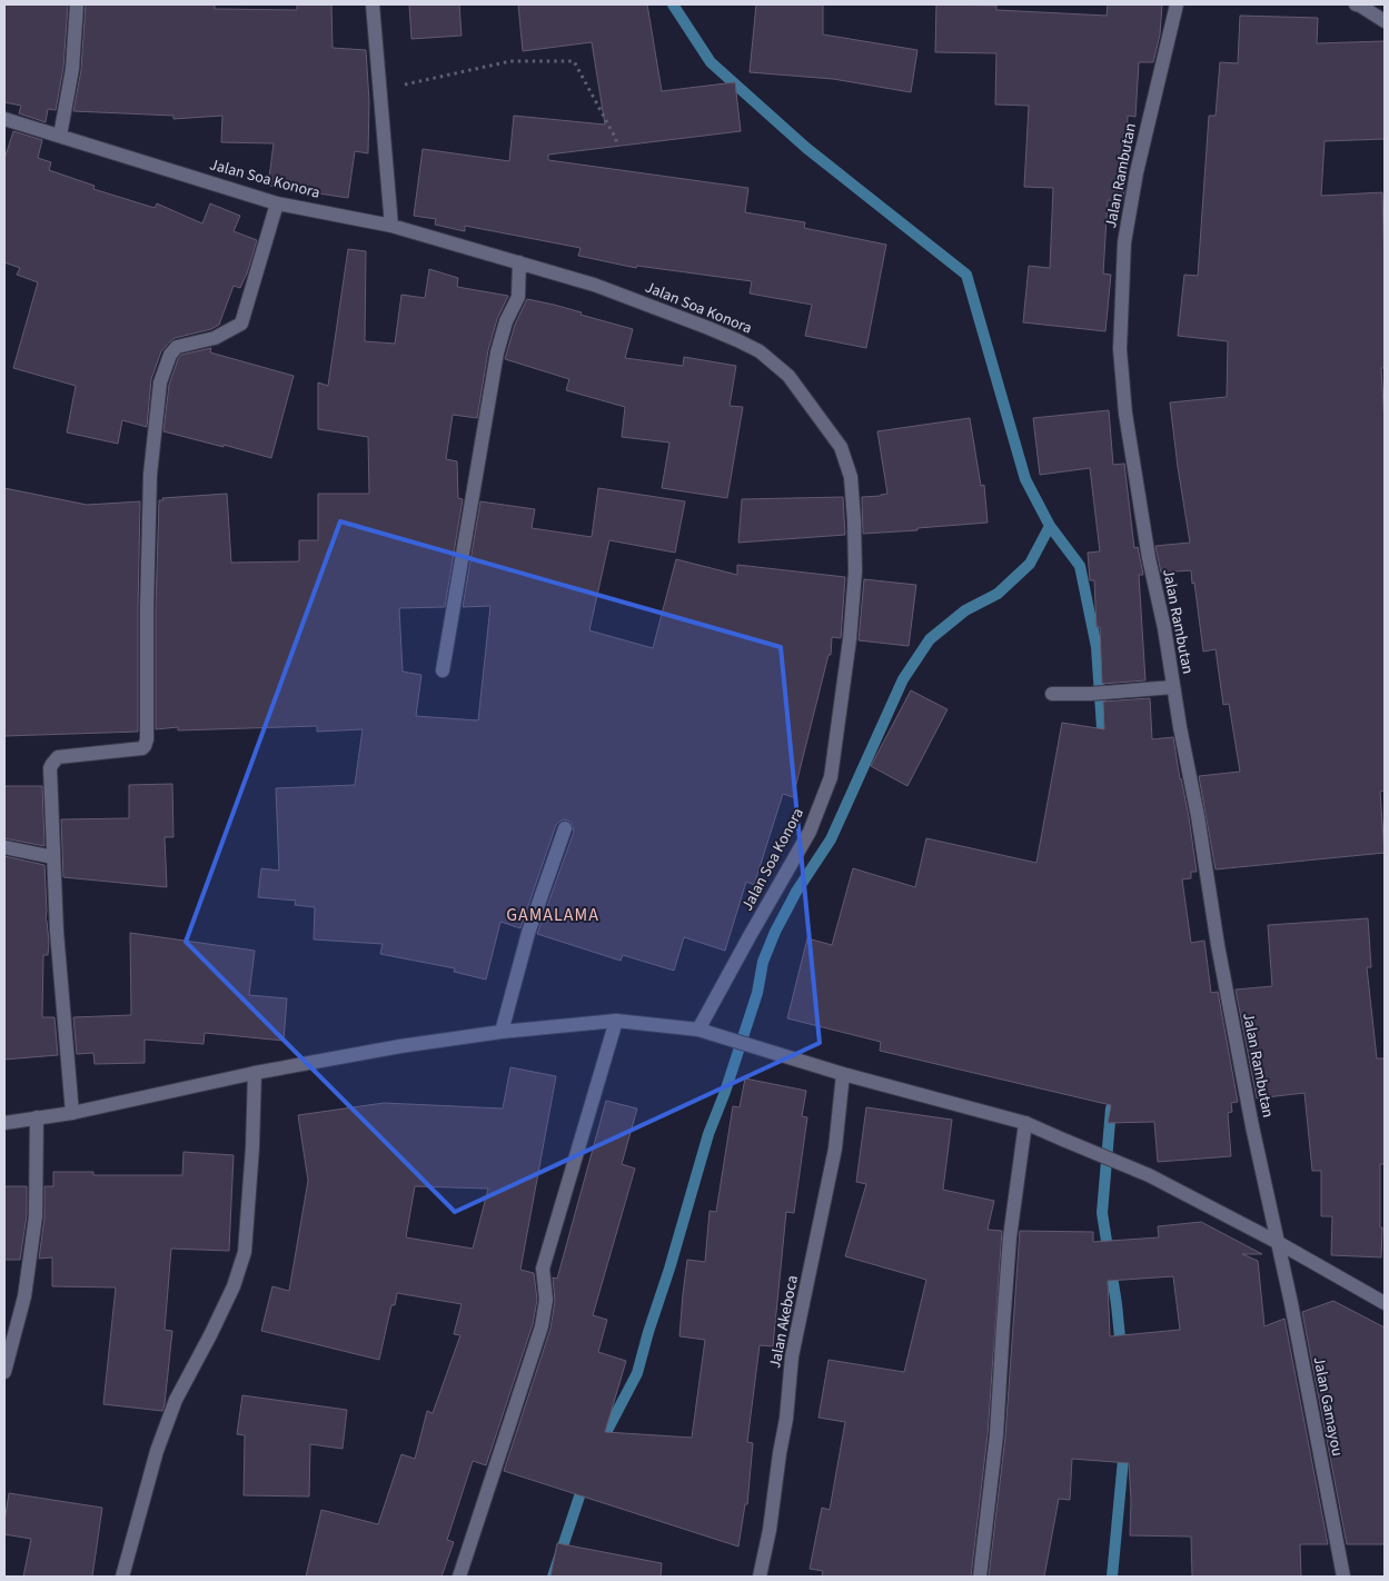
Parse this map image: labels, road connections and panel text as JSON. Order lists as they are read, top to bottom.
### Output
{
  "streets": {
    "street": [
      "Jalan Rambutan",
      "Jalan Soa Konora",
      "Jalan Akeboca",
      "Jalan Gamayou"
    ]
  },
  "crossings": [
    ["Jalan Rambutan", "Jalan Gamayou"]
  ],
  "districts": ["GAMALAMA"]
}
